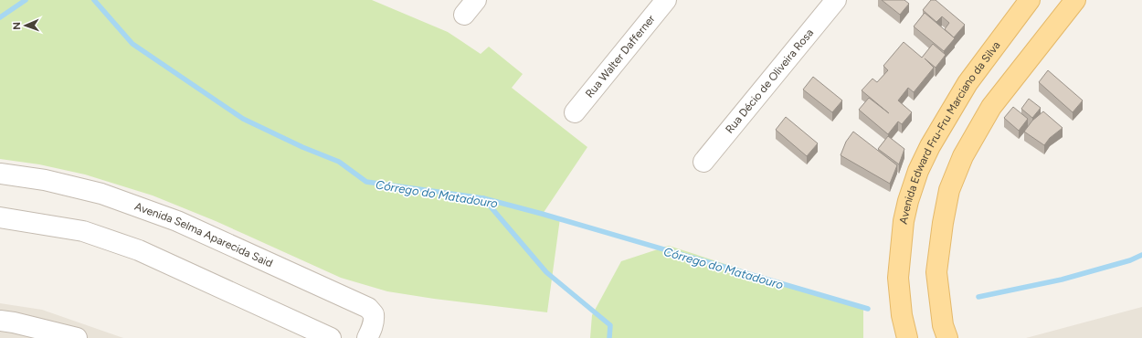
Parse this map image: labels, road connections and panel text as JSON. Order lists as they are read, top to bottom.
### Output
{
  "streets": {
    "main road": ["Avenida Edward Fru-Fru Marciano da Silva"],
    "street": ["Rua Walter Dafferner", "Rua Décio de Oliveira Rosa", "Avenida Selma Aparecida Said"]
  },
  "water": ["Córrego do Matadouro"],
  "north": "left"
}
